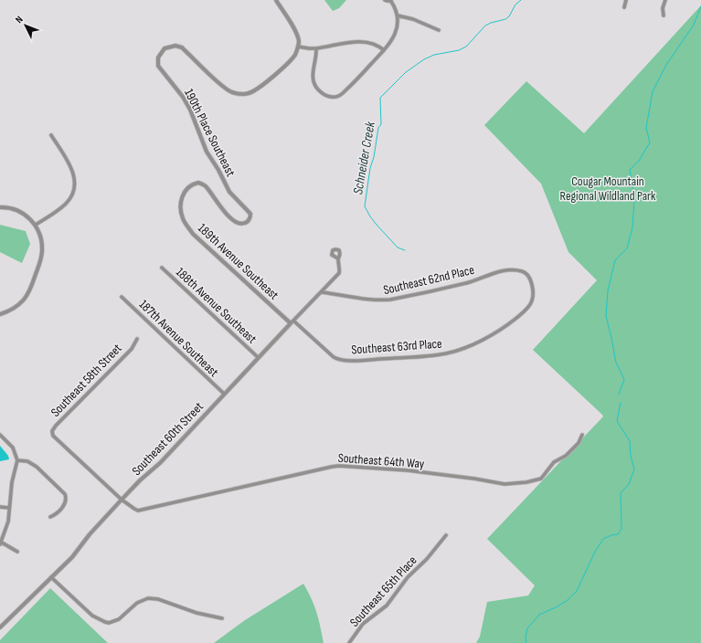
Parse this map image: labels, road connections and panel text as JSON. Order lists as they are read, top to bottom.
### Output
{
  "streets": {
    "street": [
      "190th Place Southeast",
      "189th Avenue Southeast",
      "Southeast 62nd Place",
      "188th Avenue Southeast",
      "187th Avenue Southeast",
      "Southeast 63rd Place",
      "Southeast 58th Street",
      "Southeast 60th Street",
      "Southeast 64th Way",
      "Southeast 65th Place"
    ]
  },
  "crossings": [
    ["190th Place Southeast", "189th Avenue Southeast"],
    ["189th Avenue Southeast", "Southeast 63rd Place"],
    ["189th Avenue Southeast", "Southeast 60th Street"],
    ["Southeast 62nd Place", "Southeast 63rd Place"],
    ["Southeast 62nd Place", "Southeast 60th Street"],
    ["188th Avenue Southeast", "Southeast 60th Street"],
    ["187th Avenue Southeast", "Southeast 60th Street"],
    ["Southeast 58th Street", "Southeast 64th Way"],
    ["Southeast 60th Street", "Southeast 64th Way"]
  ],
  "water": ["Schneider Creek"],
  "parks": ["Cougar Mountain Regional Wildland Park"],
  "north": "top left"
}
